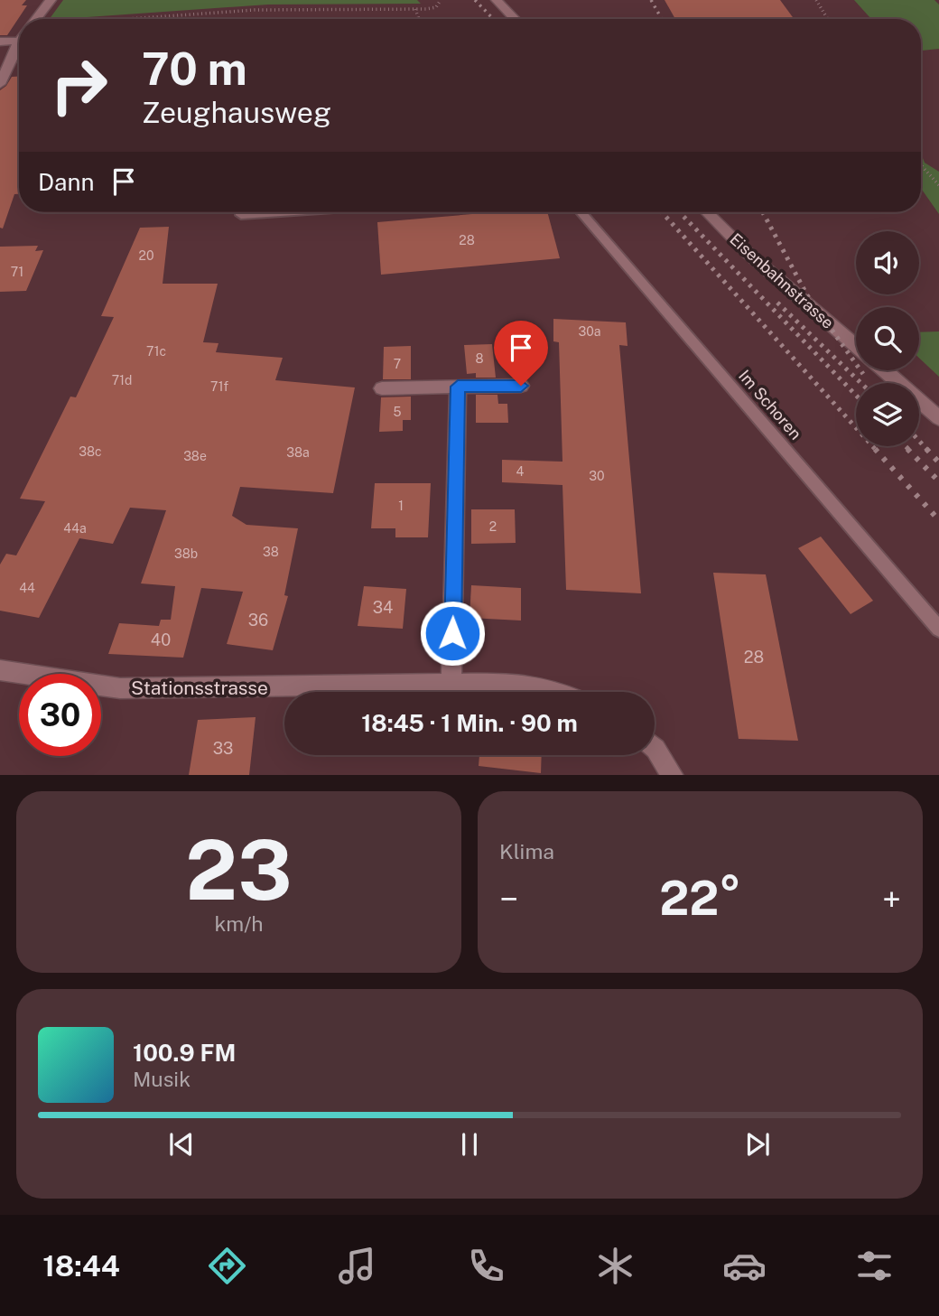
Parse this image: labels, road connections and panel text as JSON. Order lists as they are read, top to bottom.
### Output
{
  "streets": {
    "street": ["Eisenbahnstrasse", "Stationsstrasse"],
    "lane": ["Im Schoren"]
  },
  "house_numbers": [
    "28",
    "20",
    "71",
    "30a",
    "71c",
    "8",
    "7",
    "71d",
    "71f",
    "5",
    "38c",
    "38a",
    "38e",
    "4",
    "30",
    "1",
    "2",
    "44a",
    "38",
    "38b",
    "44",
    "34",
    "36",
    "40",
    "28",
    "33"
  ],
  "page": {
    "turn": ["70 m", "Zeughausweg"],
    "then": "Dann",
    "limit": "30",
    "trip": "18:45 · 1 Min. · 90 m",
    "tile": [
      ["23", "km/h"],
      "Klima"
    ],
    "heat": ["−", "22°", "+"],
    "song": ["100.9 FM", "Musik"],
    "tabs": "18:44"
  }
}
